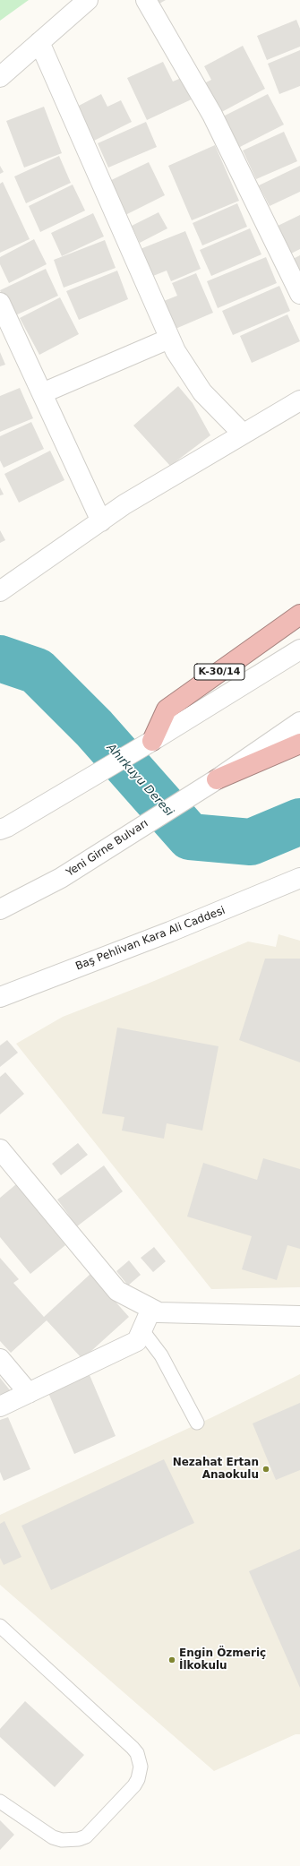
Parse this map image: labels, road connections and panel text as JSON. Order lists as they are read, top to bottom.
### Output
{
  "streets": {
    "highway": ["K-30/14"],
    "street": ["Yeni Girne Bulvarı", "Baş Pehlivan Kara Ali Caddesi"]
  },
  "water": ["Ahırkuyu Deresi"],
  "places": ["Nezahat Ertan Anaokulu", "Engin Özmeriç İlkokulu"]
}
